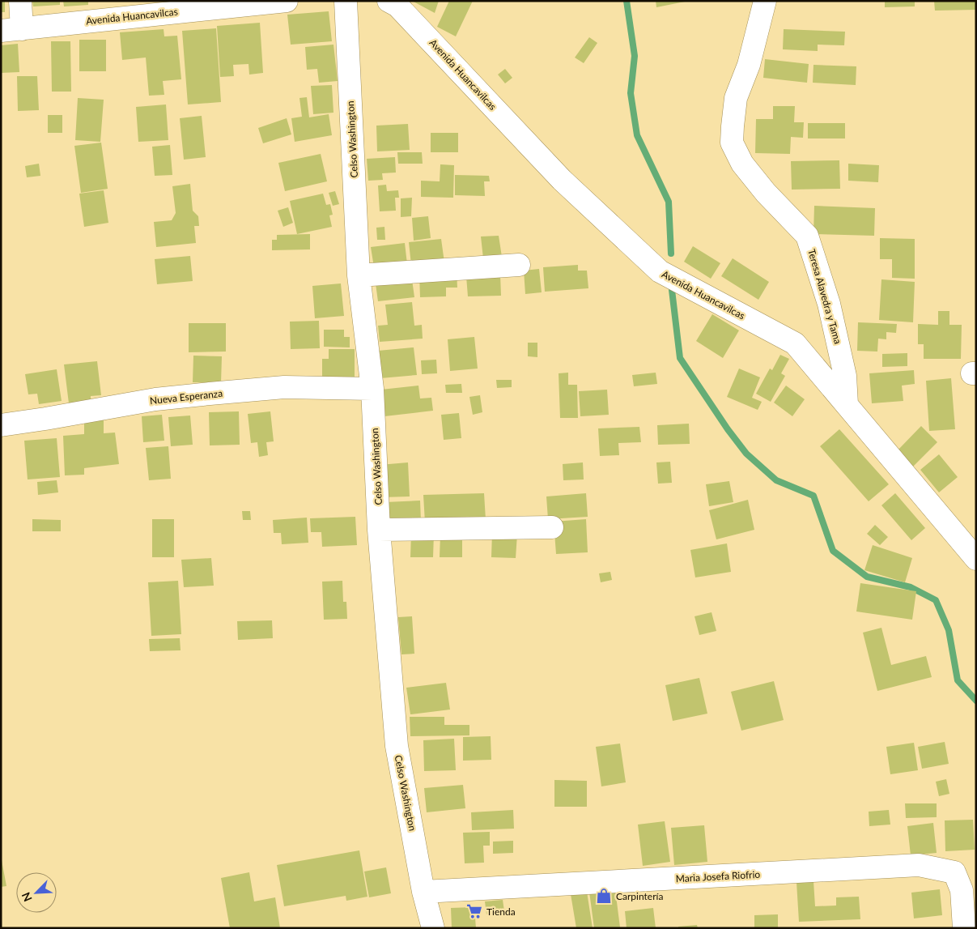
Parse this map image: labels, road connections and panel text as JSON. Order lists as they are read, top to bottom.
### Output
{
  "streets": {
    "street": [
      "Avenida Huancavilcas",
      "Celso Washington",
      "Teresa Alavedra y Tama",
      "Nueva Esperanza",
      "Maria Josefa Riofrio"
    ]
  },
  "crossings": [
    ["Avenida Huancavilcas", "Teresa Alavedra y Tama"],
    ["Celso Washington", "Nueva Esperanza"],
    ["Celso Washington", "Maria Josefa Riofrio"]
  ],
  "places": {
    "shop": ["Carpintería"],
    "supermarket": ["Tienda"]
  },
  "north": "bottom left"
}
